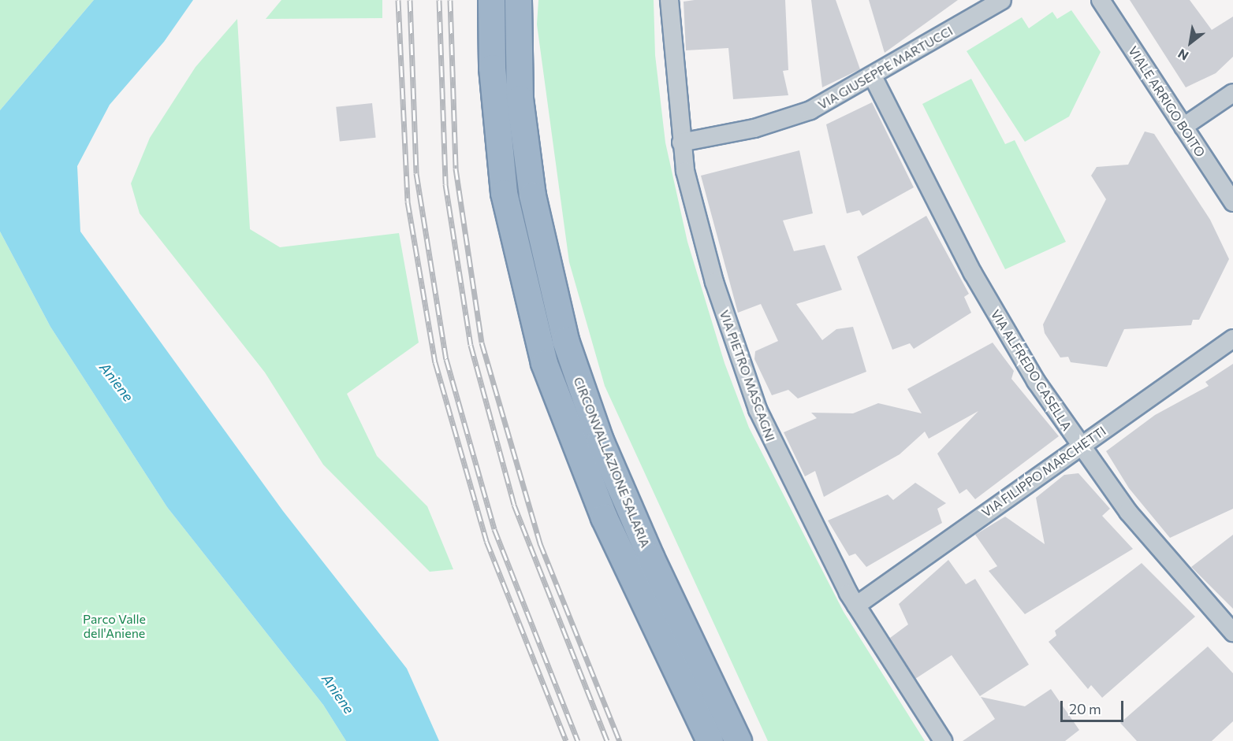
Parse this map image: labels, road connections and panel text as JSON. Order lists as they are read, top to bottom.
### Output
{
  "streets": {
    "highway": ["CIRCONVALLAZIONE SALARIA"],
    "street": [
      "VIA GIUSEPPE MARTUCCI",
      "VIALE ARRIGO BOITO",
      "VIA ALFREDO CASELLA",
      "VIA PIETRO MASCAGNI",
      "VIA FILIPPO MARCHETTI"
    ]
  },
  "crossings": [
    ["VIA GIUSEPPE MARTUCCI", "VIA ALFREDO CASELLA"],
    ["VIA GIUSEPPE MARTUCCI", "VIA PIETRO MASCAGNI"],
    ["VIA ALFREDO CASELLA", "VIA FILIPPO MARCHETTI"],
    ["VIA PIETRO MASCAGNI", "VIA FILIPPO MARCHETTI"]
  ],
  "water": ["Aniene"],
  "parks": ["Parco Valle dell'Aniene"],
  "scale_bar": "20 m",
  "north": "bottom left"
}
